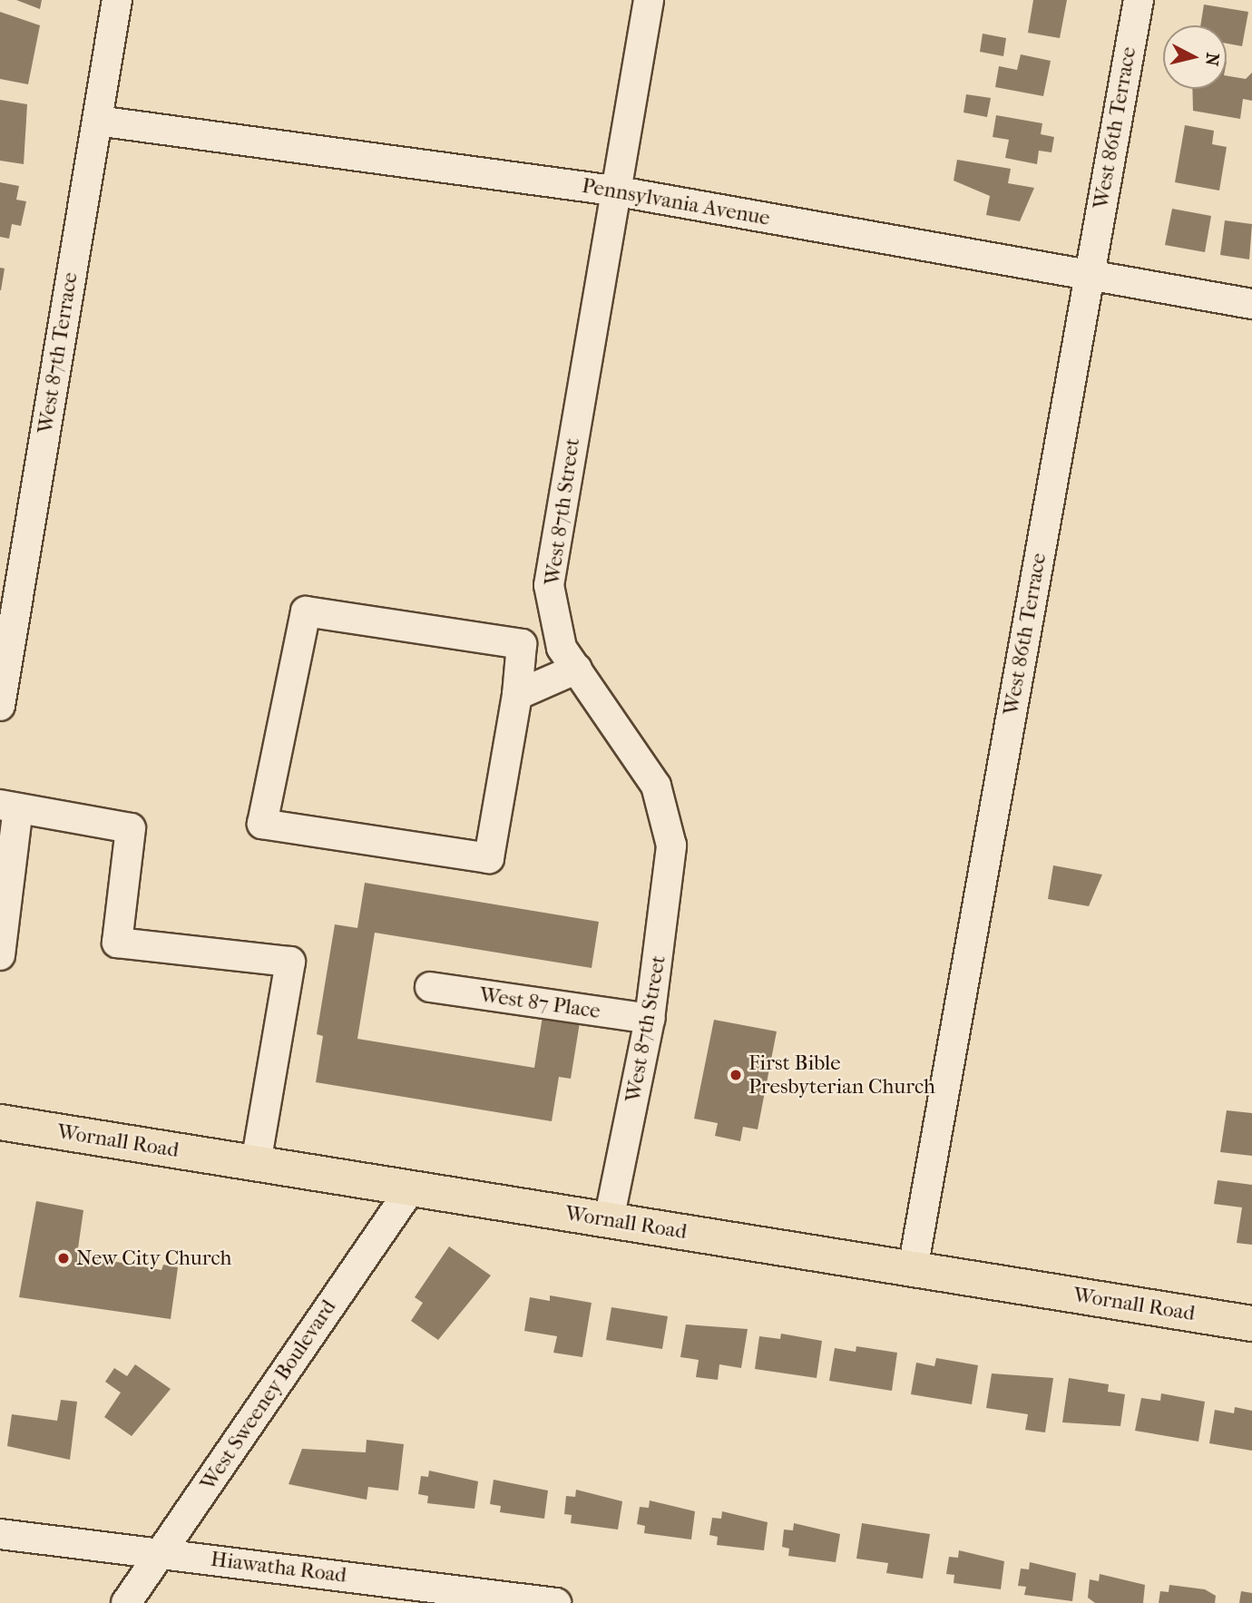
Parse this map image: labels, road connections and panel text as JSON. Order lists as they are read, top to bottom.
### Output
{
  "streets": {
    "main road": ["Wornall Road"],
    "street": [
      "West 86th Terrace",
      "Pennsylvania Avenue",
      "West 87th Terrace",
      "West 87th Street",
      "West 87 Place",
      "West Sweeney Boulevard",
      "Hiawatha Road"
    ]
  },
  "crossings": [
    ["West 86th Terrace", "Pennsylvania Avenue"],
    ["West 86th Terrace", "Wornall Road"],
    ["Pennsylvania Avenue", "West 87th Terrace"],
    ["Pennsylvania Avenue", "West 87th Street"],
    ["West 87th Street", "West 87 Place"],
    ["West 87th Street", "Wornall Road"],
    ["Wornall Road", "West Sweeney Boulevard"],
    ["West Sweeney Boulevard", "Hiawatha Road"]
  ],
  "places": ["First Bible Presbyterian Church", "New City Church"],
  "north": "right"
}
